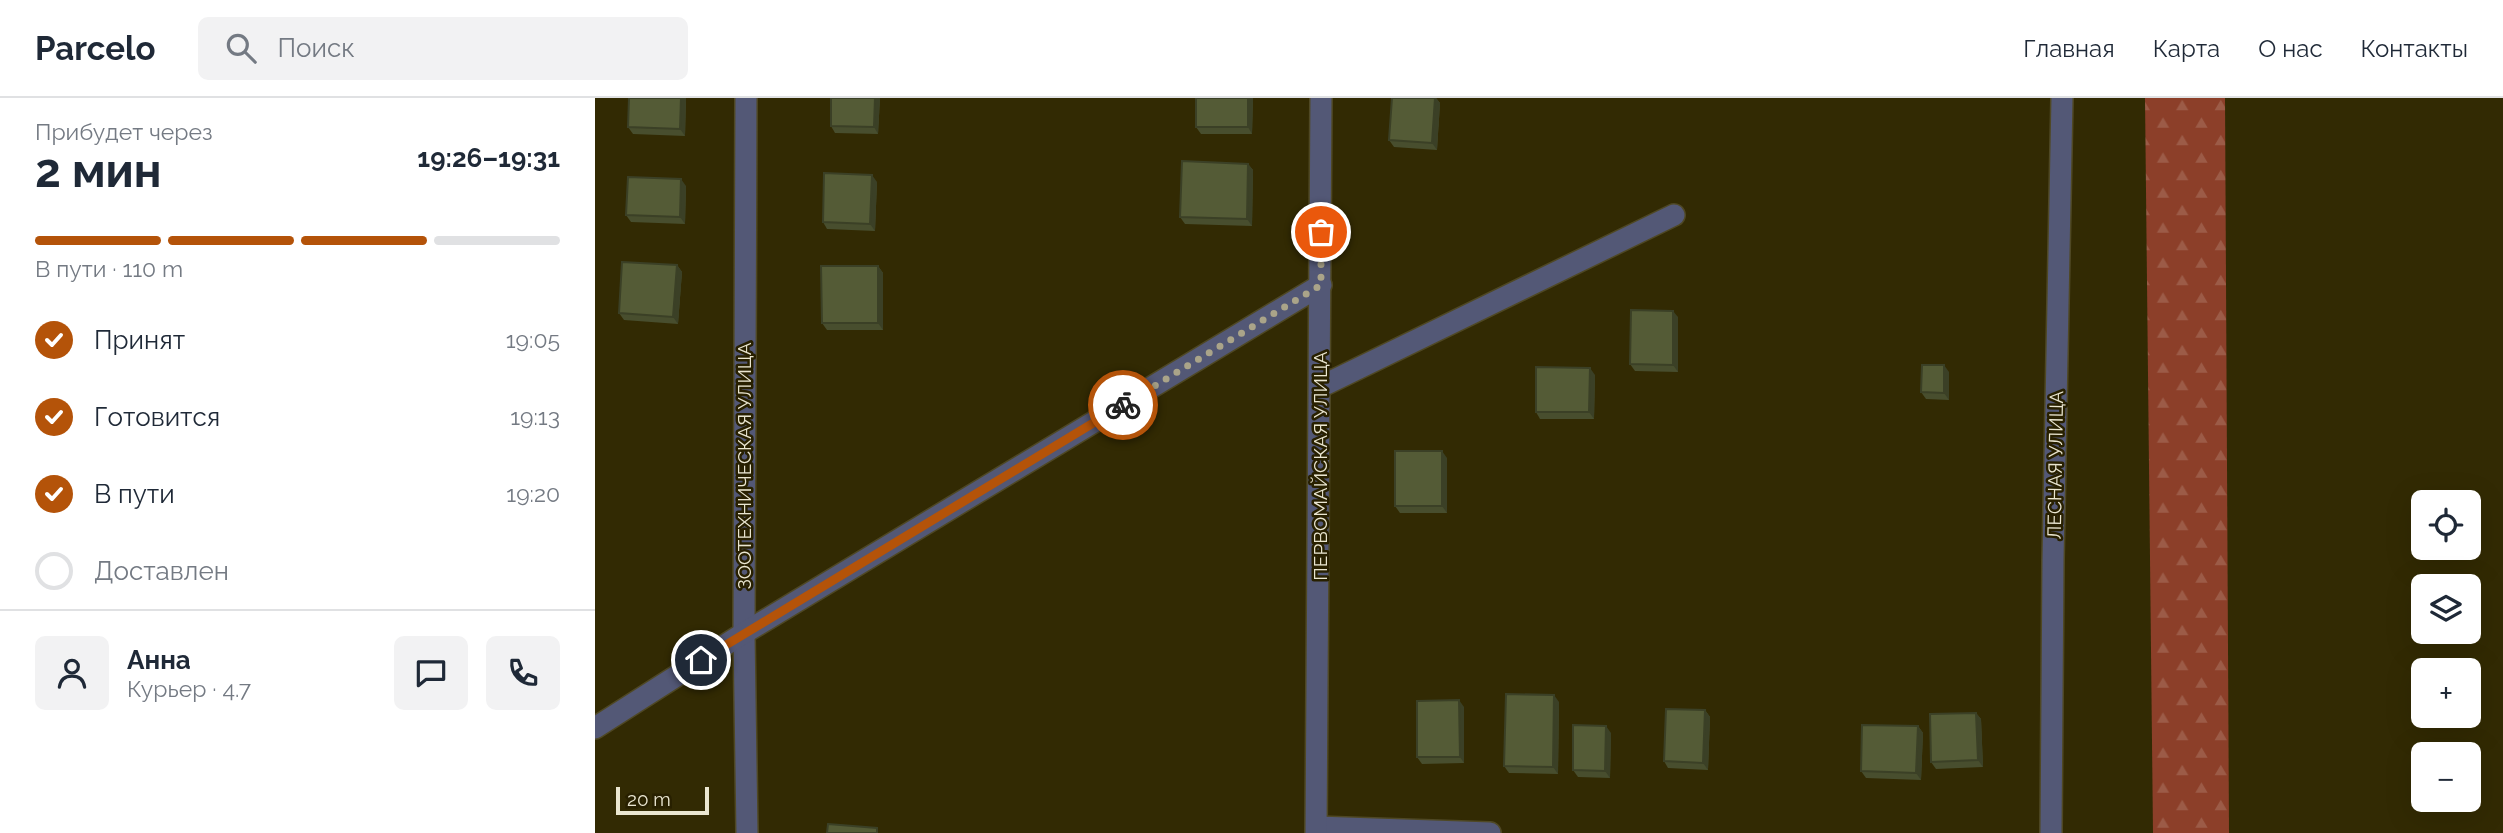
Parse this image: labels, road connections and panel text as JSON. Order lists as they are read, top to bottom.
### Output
{
  "streets": {
    "street": ["ЛЕСНАЯ УЛИЦА", "ЗООТЕХНИЧЕСКАЯ УЛИЦА", "ПЕРВОМАЙСКАЯ УЛИЦА"]
  },
  "scale_bar": "20 m",
  "page": {
    "header": "Parcelo",
    "search": "Поиск",
    "nav": [
      "Главная",
      "Карта",
      "О нас",
      "Контакты"
    ],
    "heading": ["2 мин", "Прибудет через", "19:26–19:31"],
    "panel": ["Анна", "Курьер · 4.7"],
    "bar": "В пути · 110 m",
    "list": [
      ["Принят", "19:05"],
      ["Готовится", "19:13"],
      ["В пути", "19:20"],
      "Доставлен"
    ],
    "map_buttons": ["+", "−"],
    "scale": "20 m"
  }
}
